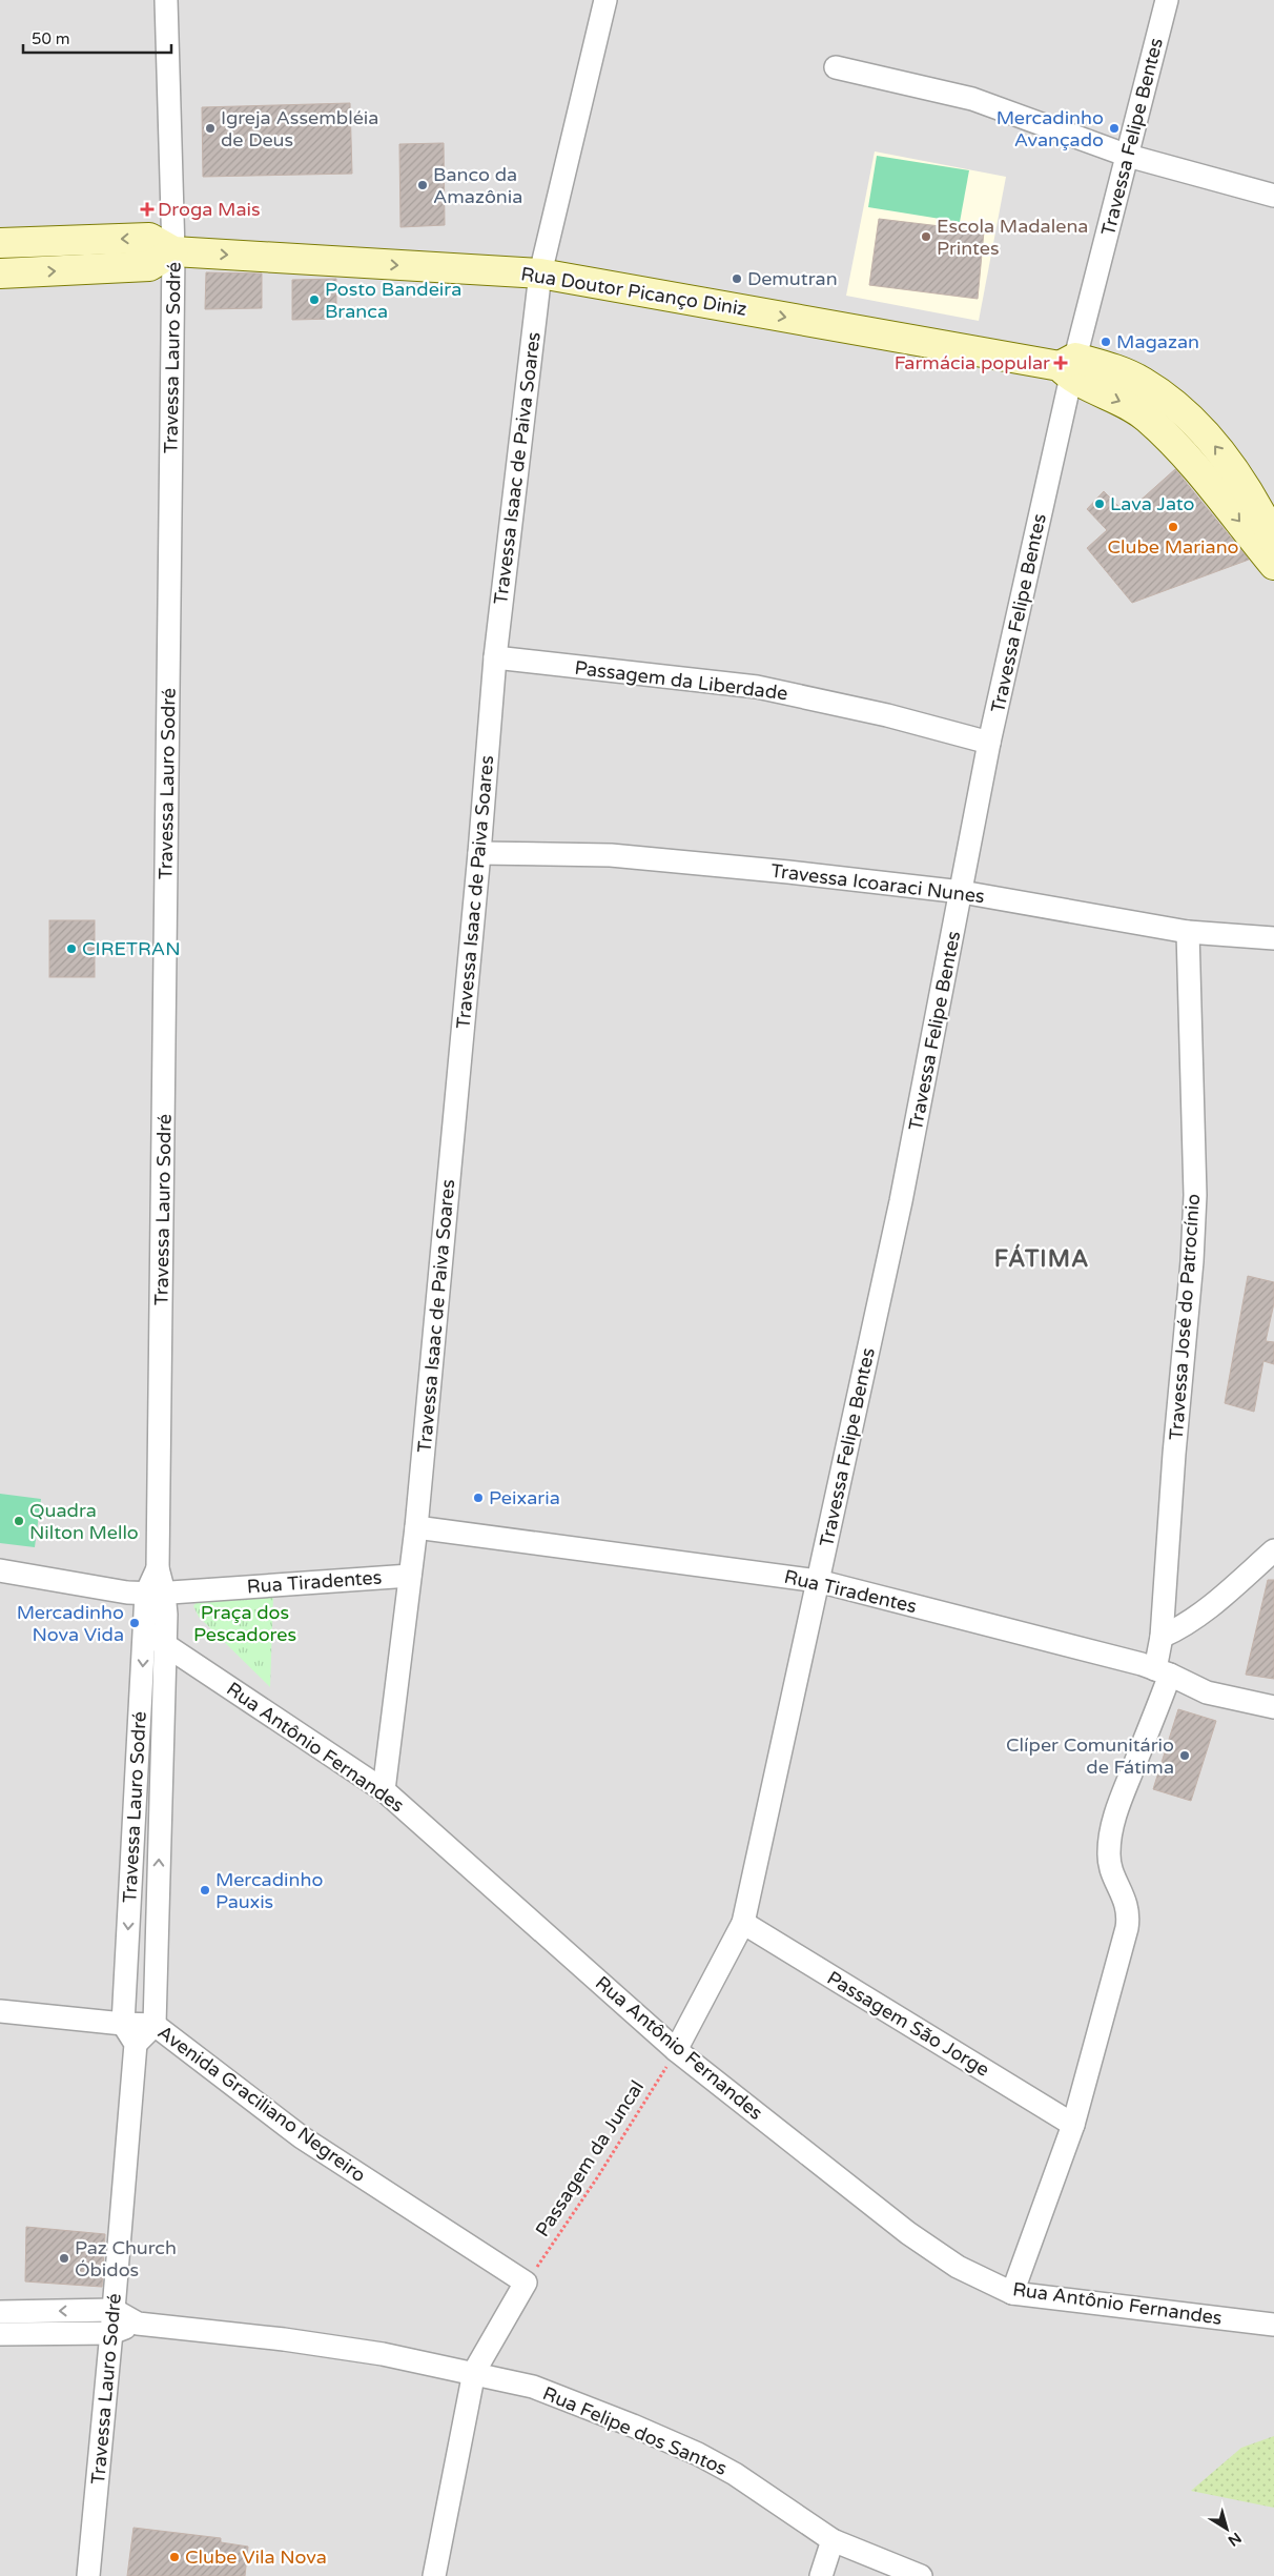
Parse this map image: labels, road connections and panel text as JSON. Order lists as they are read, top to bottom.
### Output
{
  "streets": {
    "street": [
      "Travessa Felipe Bentes",
      "Rua Doutor Picanço Diniz",
      "Travessa Lauro Sodré",
      "Travessa Isaac de Paiva Soares",
      "Passagem da Liberdade",
      "Travessa Icoaraci Nunes",
      "Travessa José do Patrocínio",
      "Rua Tiradentes",
      "Rua Antônio Fernandes",
      "Passagem São Jorge",
      "Avenida Graciliano Negreiro",
      "Rua Felipe dos Santos"
    ],
    "path": ["Passagem da Juncal"]
  },
  "crossings": [
    ["Travessa Felipe Bentes", "Rua Doutor Picanço Diniz"],
    ["Travessa Felipe Bentes", "Passagem da Liberdade"],
    ["Travessa Felipe Bentes", "Travessa Icoaraci Nunes"],
    ["Travessa Felipe Bentes", "Rua Tiradentes"],
    ["Travessa Felipe Bentes", "Rua Antônio Fernandes"],
    ["Travessa Felipe Bentes", "Passagem São Jorge"],
    ["Travessa Felipe Bentes", "Passagem da Juncal"],
    ["Rua Doutor Picanço Diniz", "Travessa Lauro Sodré"],
    ["Rua Doutor Picanço Diniz", "Travessa Isaac de Paiva Soares"],
    ["Travessa Lauro Sodré", "Rua Tiradentes"],
    ["Travessa Lauro Sodré", "Rua Antônio Fernandes"],
    ["Travessa Lauro Sodré", "Avenida Graciliano Negreiro"],
    ["Travessa Lauro Sodré", "Rua Felipe dos Santos"],
    ["Travessa Isaac de Paiva Soares", "Passagem da Liberdade"],
    ["Travessa Isaac de Paiva Soares", "Travessa Icoaraci Nunes"],
    ["Travessa Isaac de Paiva Soares", "Rua Tiradentes"],
    ["Travessa Isaac de Paiva Soares", "Rua Antônio Fernandes"],
    ["Travessa Icoaraci Nunes", "Travessa José do Patrocínio"],
    ["Travessa José do Patrocínio", "Rua Tiradentes"],
    ["Travessa José do Patrocínio", "Rua Antônio Fernandes"],
    ["Travessa José do Patrocínio", "Passagem São Jorge"],
    ["Rua Antônio Fernandes", "Passagem da Juncal"],
    ["Avenida Graciliano Negreiro", "Passagem da Juncal"]
  ],
  "districts": ["FÁTIMA"],
  "parks": ["Praça dos Pescadores"],
  "places": {
    "other": [
      "Igreja Assembléia de Deus",
      "Mercadinho Avançado",
      "Banco da Amazônia",
      "Escola Madalena Printes",
      "Demutran",
      "Posto Bandeira Branca",
      "Magazan",
      "Lava Jato",
      "Clube Mariano",
      "CIRETRAN",
      "Peixaria",
      "Quadra Nilton Mello",
      "Mercadinho Nova Vida",
      "Clíper Comunitário de Fátima",
      "Mercadinho Pauxis",
      "Paz Church Óbidos",
      "Clube Vila Nova"
    ],
    "health": ["Droga Mais", "Farmácia popular"]
  },
  "scale_bar": "50 m",
  "north": "bottom right"
}
